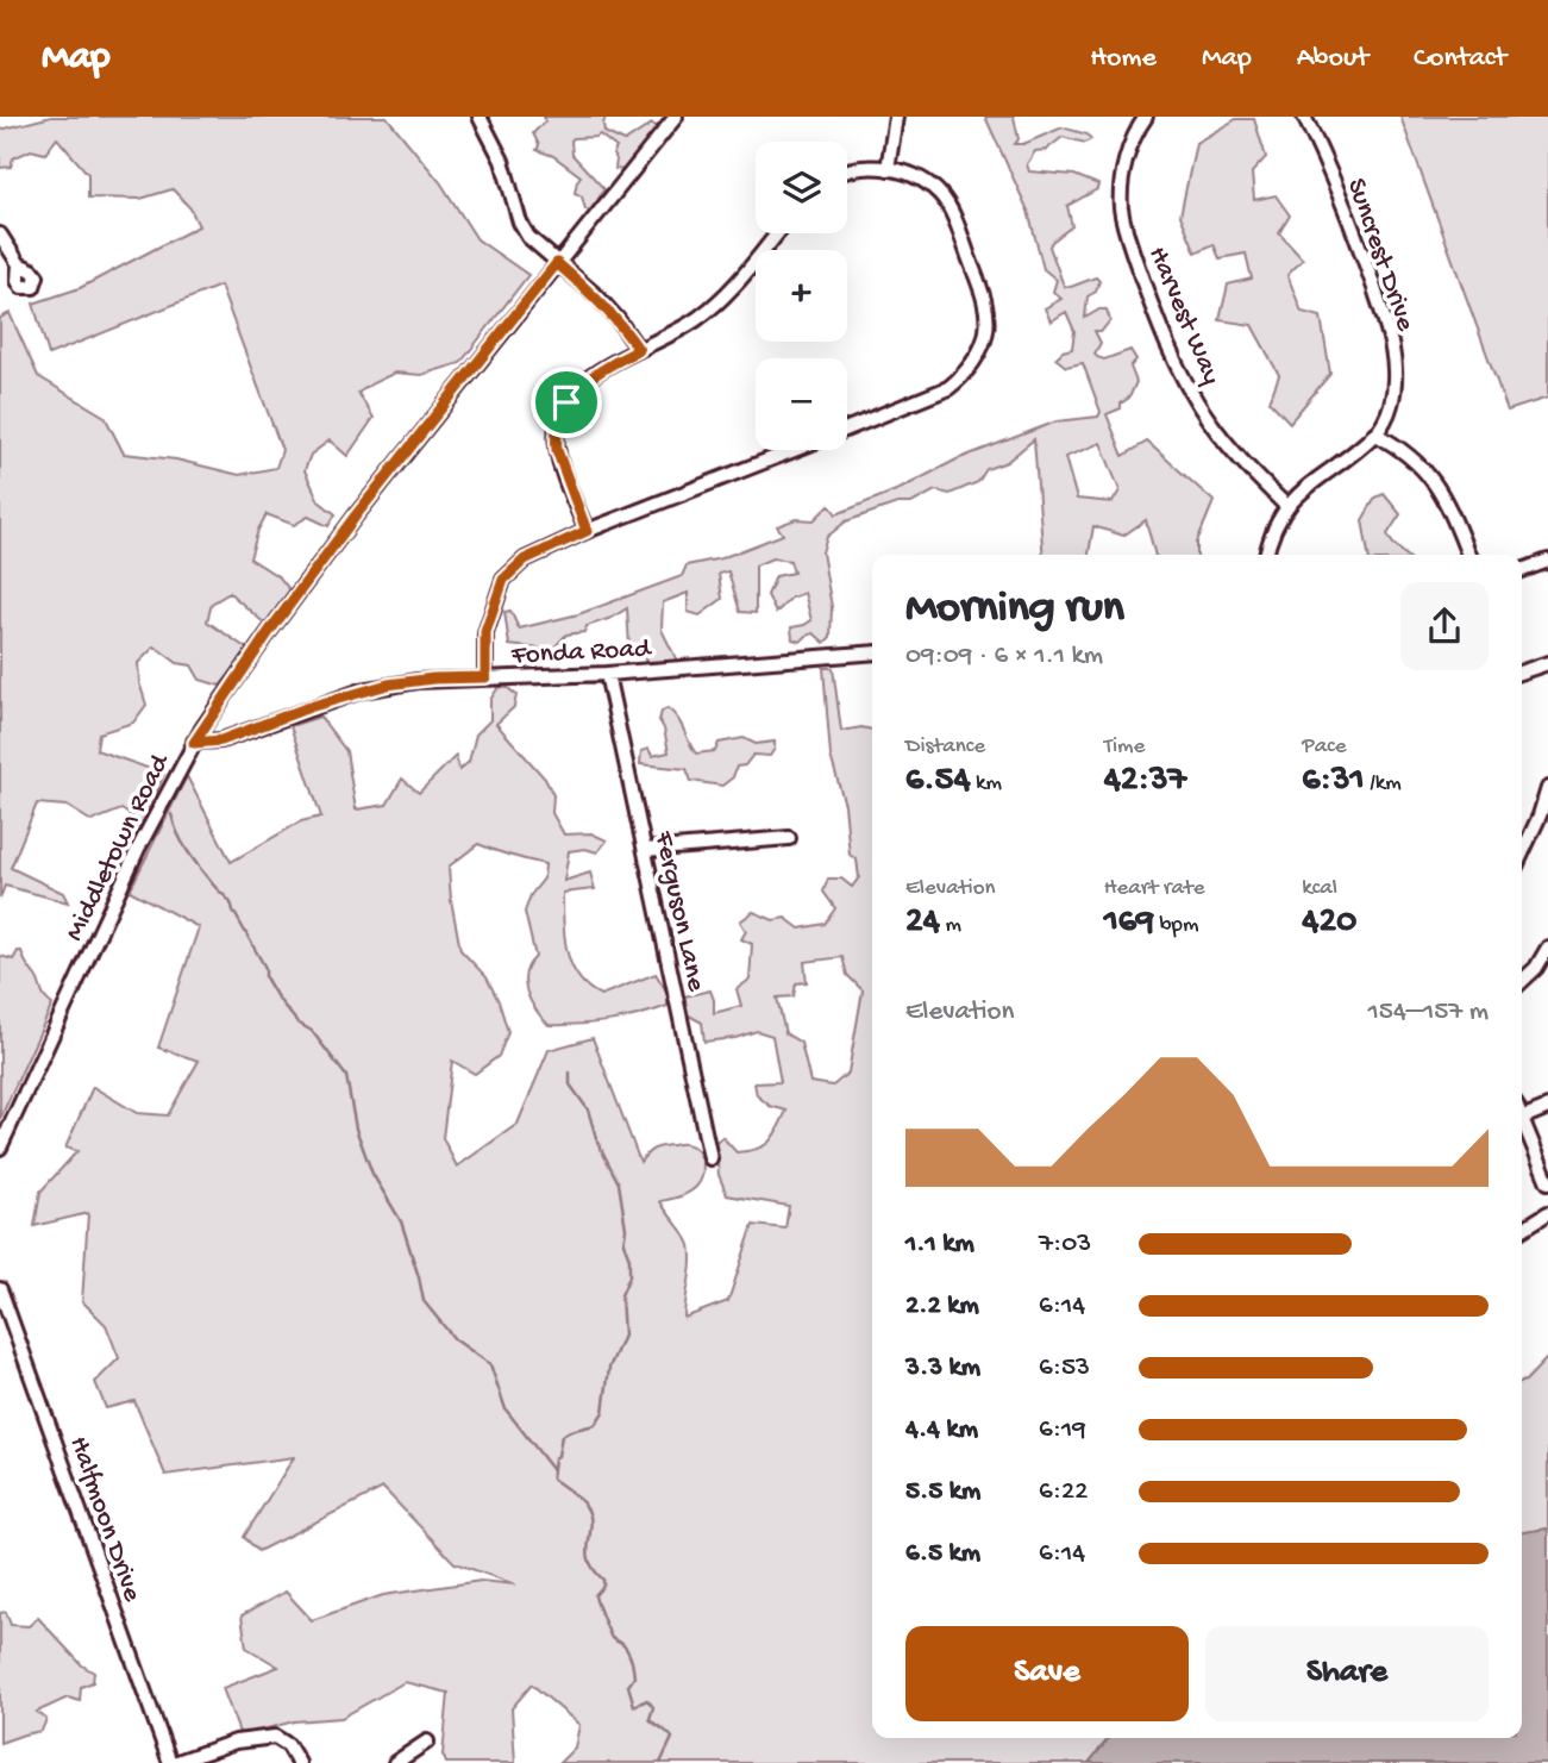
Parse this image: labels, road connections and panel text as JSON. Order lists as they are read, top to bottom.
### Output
{
  "streets": {
    "street": [
      "Suncrest Drive",
      "Harvest Way",
      "Fonda Road",
      "Middletown Road",
      "Ferguson Lane",
      "Halfmoon Drive"
    ]
  },
  "crossings": [
    ["Suncrest Drive", "Harvest Way"],
    ["Fonda Road", "Middletown Road"],
    ["Fonda Road", "Ferguson Lane"]
  ],
  "page": {
    "header": "Map",
    "nav": [
      "Home",
      "Map",
      "About",
      "Contact"
    ],
    "map_buttons": ["+", "−"],
    "heading": ["Morning run", "09:09 · 6 × 1.1 km"],
    "stats": [
      ["Distance", "6.54 km"],
      ["Time", "42:37"],
      ["Pace", "6:31 /km"],
      ["Elevation", "24 m"],
      ["Heart rate", "169 bpm"],
      ["kcal", "420"]
    ],
    "chart": ["Elevation", "154–157 m"],
    "list": [
      {
        "name": "1.1 km",
        "note": "7:03"
      },
      {
        "name": "2.2 km",
        "note": "6:14"
      },
      {
        "name": "3.3 km",
        "note": "6:53"
      },
      {
        "name": "4.4 km",
        "note": "6:19"
      },
      {
        "name": "5.5 km",
        "note": "6:22"
      },
      {
        "name": "6.5 km",
        "note": "6:14"
      }
    ],
    "buttons": ["Save", "Share"]
  }
}
